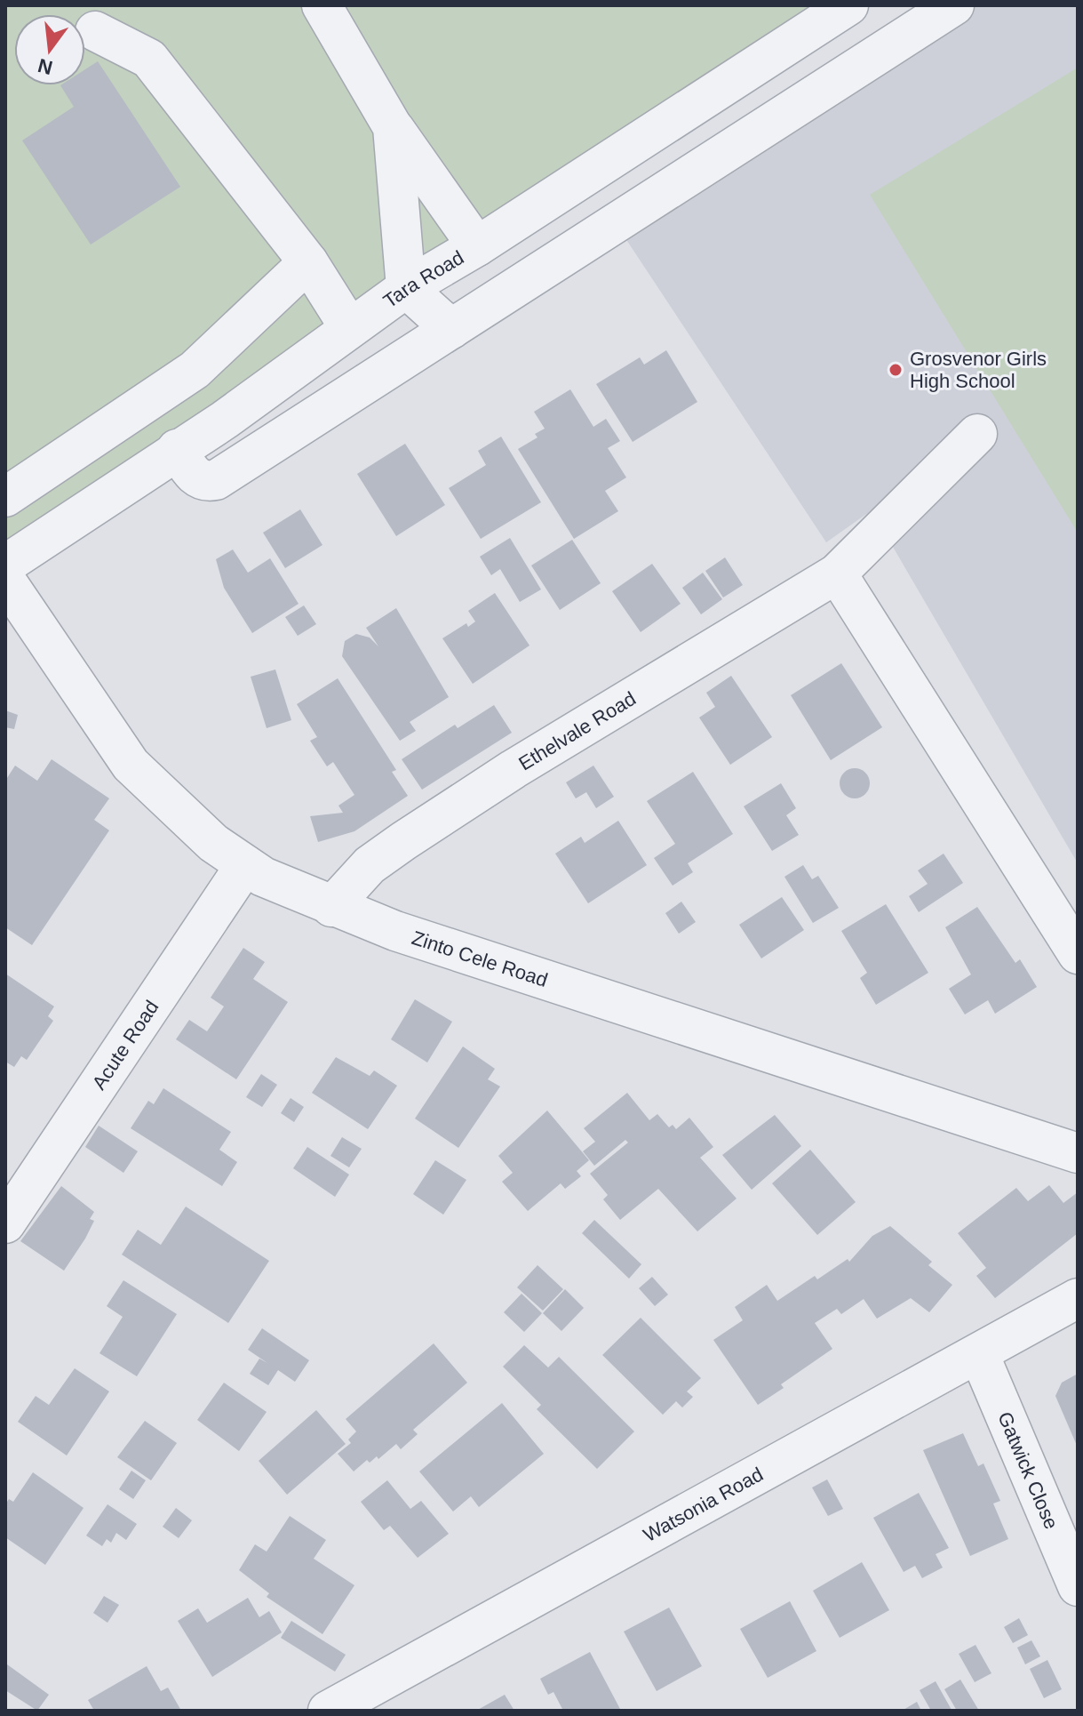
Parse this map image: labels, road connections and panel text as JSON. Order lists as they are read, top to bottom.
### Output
{
  "streets": {
    "street": [
      "Tara Road",
      "Ethelvale Road",
      "Zinto Cele Road",
      "Acute Road",
      "Gatwick Close",
      "Watsonia Road"
    ]
  },
  "crossings": [
    ["Ethelvale Road", "Zinto Cele Road"],
    ["Zinto Cele Road", "Acute Road"],
    ["Gatwick Close", "Watsonia Road"]
  ],
  "places": ["Grosvenor Girls High School"],
  "north": "bottom"
}
